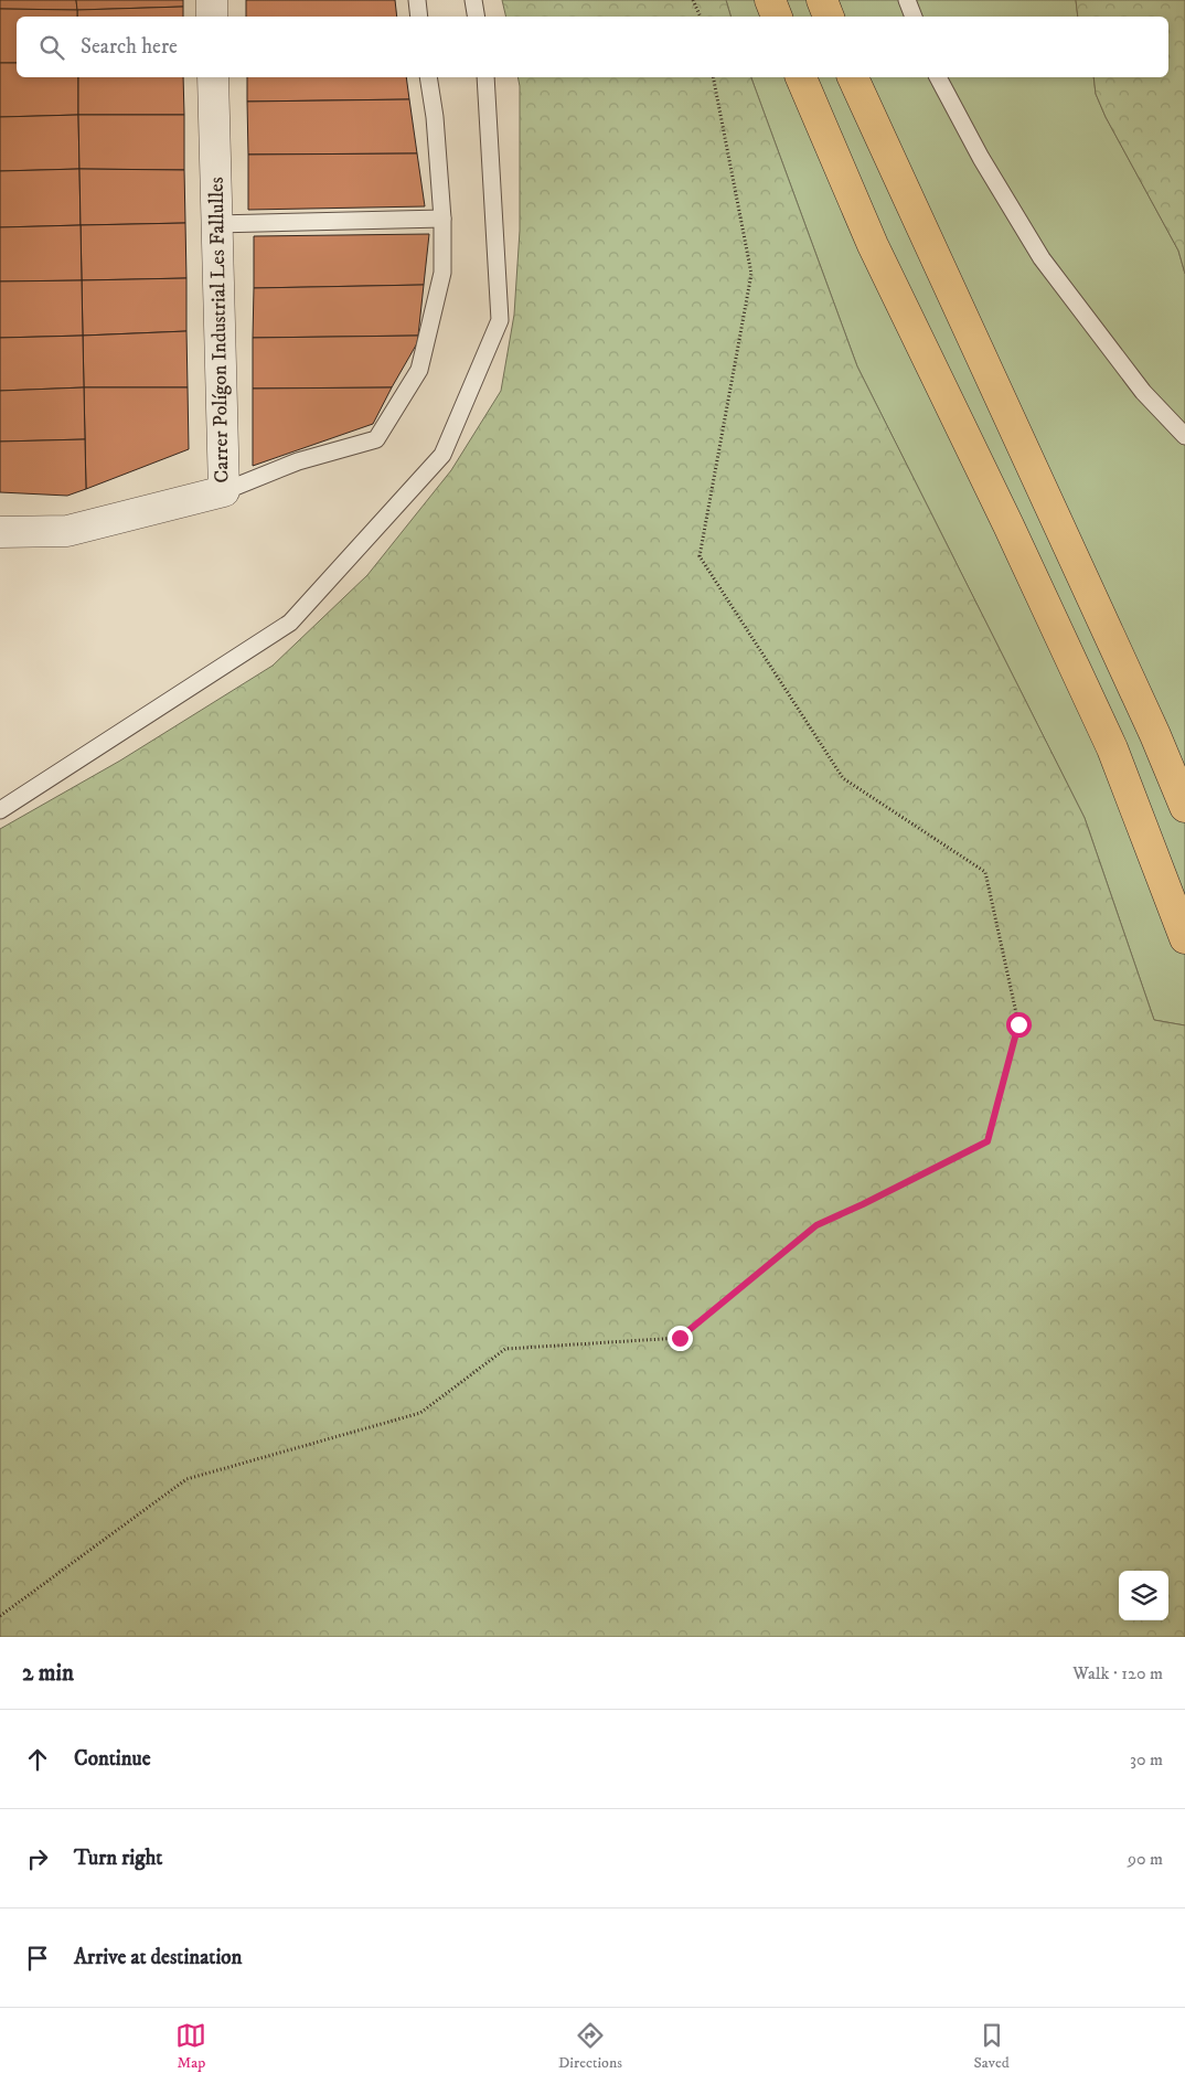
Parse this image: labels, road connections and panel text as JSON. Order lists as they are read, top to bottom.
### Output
{
  "streets": {
    "street": ["Carrer Polígon Industrial Les Fallulles"]
  },
  "page": {
    "search": "Search here",
    "heading": ["2 min", "Walk · 120 m"],
    "list": [
      ["Continue", "30 m"],
      ["Turn right", "90 m"],
      "Arrive at destination"
    ],
    "nav": ["Map", "Directions", "Saved"]
  }
}
